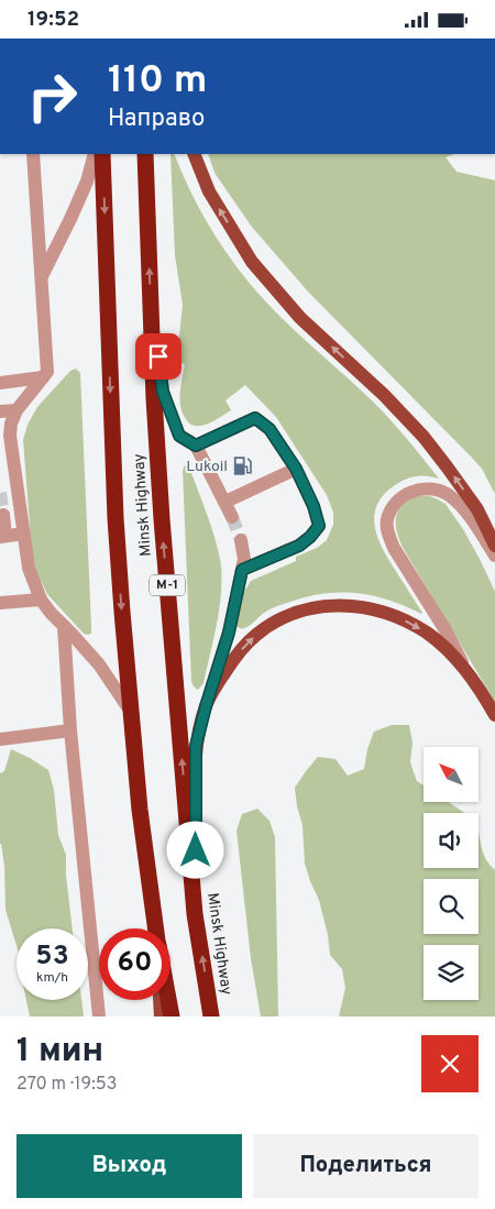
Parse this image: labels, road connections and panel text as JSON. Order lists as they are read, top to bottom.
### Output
{
  "streets": {
    "highway": ["Minsk Highway", "М-1"]
  },
  "places": {
    "fuel station": ["Lukoil"]
  },
  "north": "top left",
  "page": {
    "status": "19:52",
    "turn": ["110 m", "Направо"],
    "speed": "53 km/h",
    "limit": "60",
    "heading": ["1 мин", "270 m · 19:53"],
    "buttons": ["Выход", "Поделиться"]
  }
}
